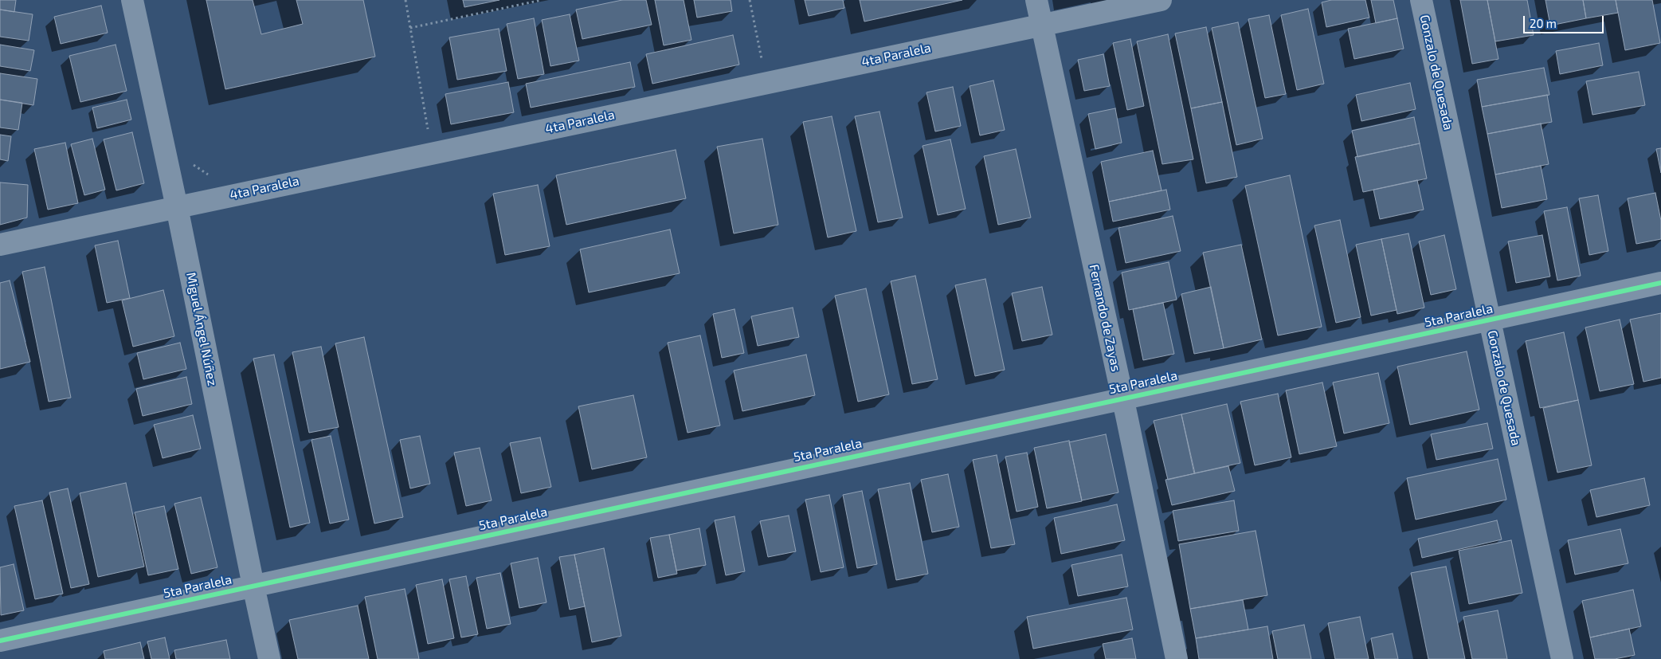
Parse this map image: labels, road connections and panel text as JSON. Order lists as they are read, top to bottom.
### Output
{
  "streets": {
    "street": [
      "4ta Paralela",
      "Gonzalo de Quesada",
      "5ta Paralela",
      "Fernando de Zayas",
      "Miguel Ángel Núñez"
    ]
  },
  "crossings": [
    ["4ta Paralela", "Fernando de Zayas"],
    ["4ta Paralela", "Miguel Ángel Núñez"],
    ["Gonzalo de Quesada", "5ta Paralela"],
    ["5ta Paralela", "Fernando de Zayas"],
    ["5ta Paralela", "Miguel Ángel Núñez"]
  ],
  "scale_bar": "20 m"
}
